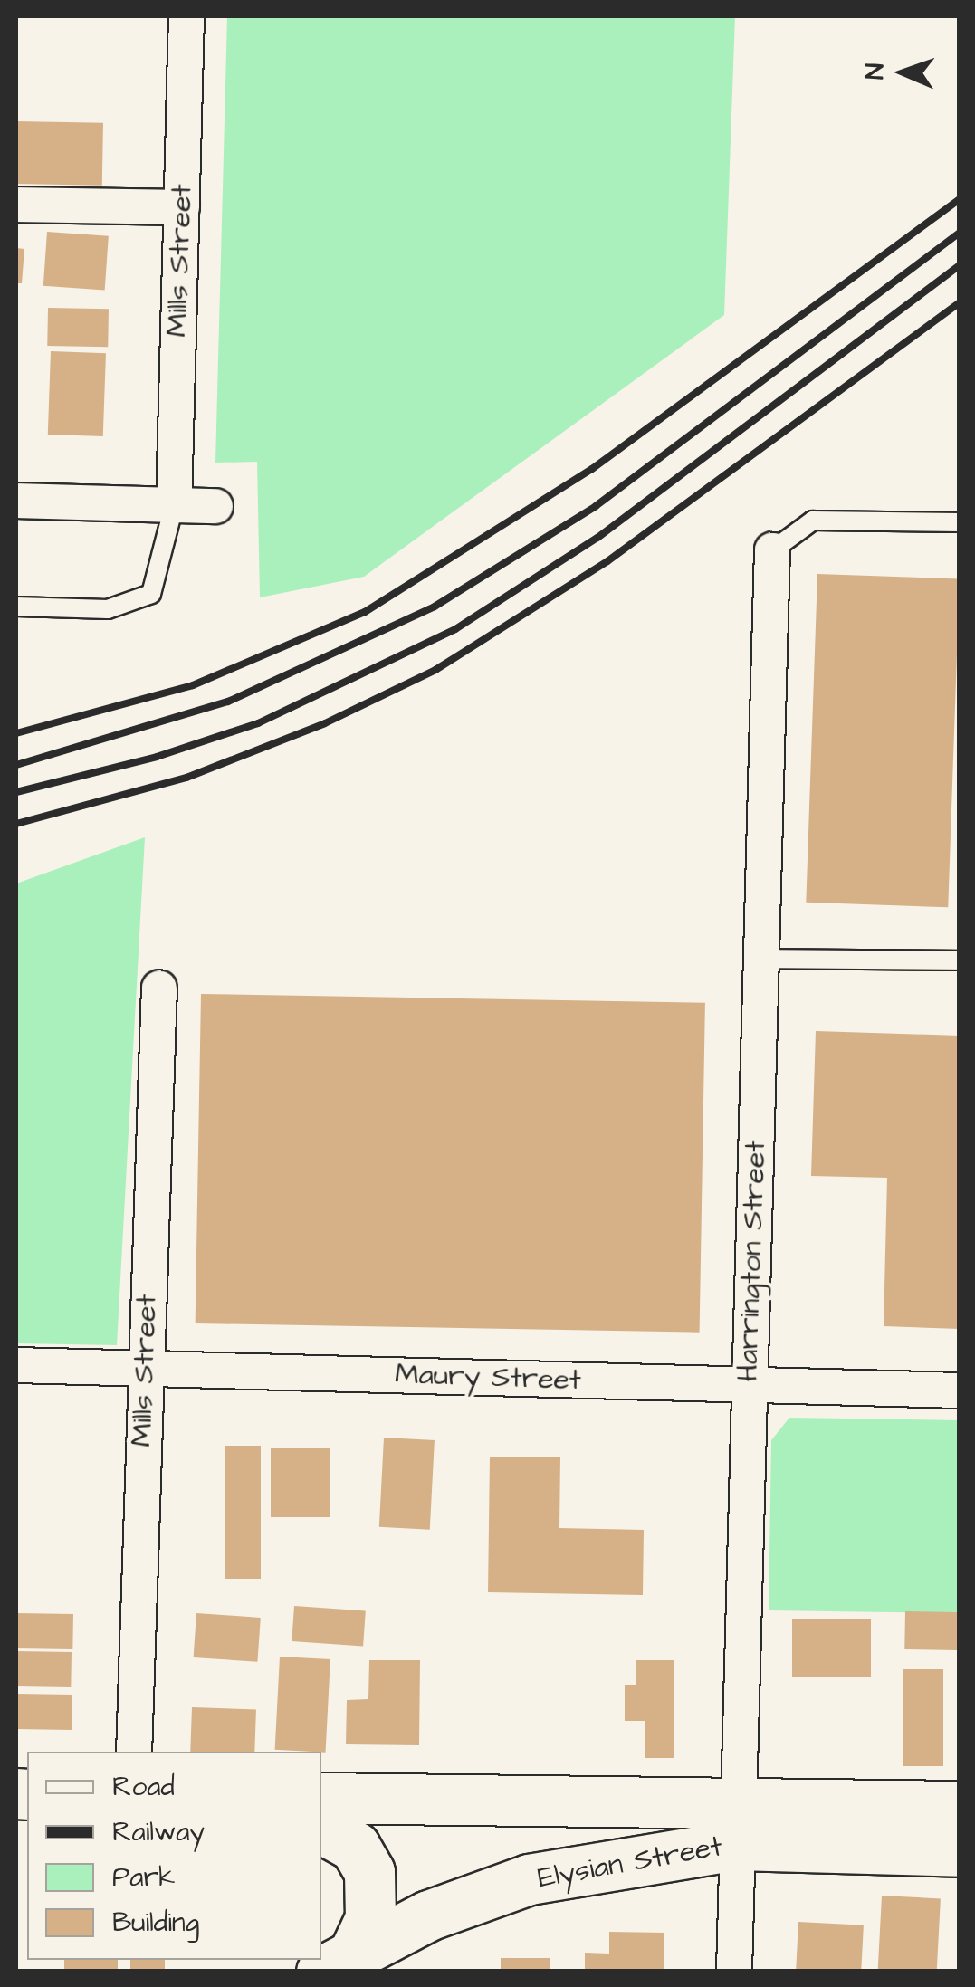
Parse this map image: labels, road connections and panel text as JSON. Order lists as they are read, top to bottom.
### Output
{
  "streets": {
    "main road": ["Elysian Street"],
    "street": ["Mills Street", "Harrington Street", "Maury Street"]
  },
  "crossings": [
    ["Mills Street", "Maury Street"],
    ["Harrington Street", "Maury Street"],
    ["Harrington Street", "Elysian Street"]
  ],
  "legend": [
    "Road",
    "Railway",
    "Park",
    "Building"
  ],
  "north": "left"
}
